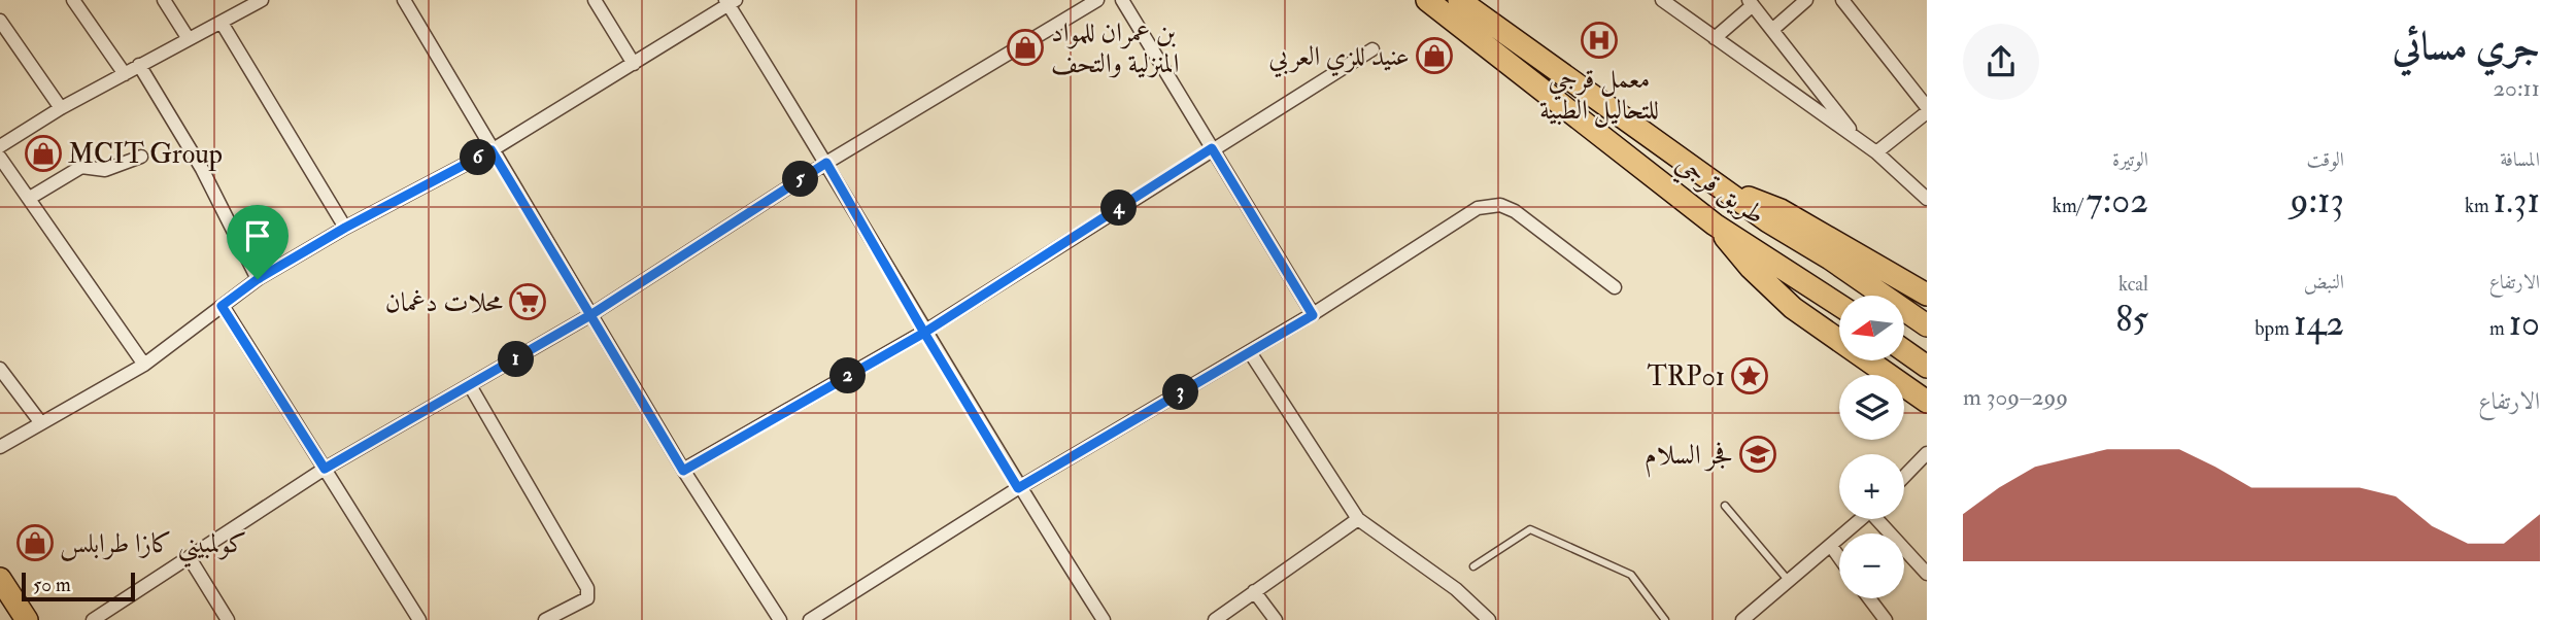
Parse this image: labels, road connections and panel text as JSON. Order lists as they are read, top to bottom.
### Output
{
  "streets": {
    "main road": ["طريق قرجي"]
  },
  "places": {
    "hospital": ["معمل قرجي للتحاليل الطبية"],
    "shop": [
      "بن عمران للمواد المنزلية والتحف",
      "عنيد للزي العربي",
      "MCIT Group",
      "كولمبيني كازا طرابلس"
    ],
    "supermarket": ["محلات دغمان"],
    "place": ["TRP01"],
    "school or university": ["فجر السلام"]
  },
  "scale_bar": "50 m",
  "north": "left",
  "page": {
    "heading": ["جري مسائي", "20:11"],
    "stats": [
      ["المسافة", "1.31 km"],
      ["الوقت", "9:13"],
      ["الوتيرة", "7:02 /km"],
      ["الارتفاع", "10 m"],
      ["النبض", "142 bpm"],
      ["kcal", "85"]
    ],
    "pins": [
      "6",
      "5",
      "4",
      "1",
      "2",
      "3"
    ],
    "map_buttons": ["+", "−"],
    "chart": ["الارتفاع", "299–309 m"],
    "scale": "50 m"
  }
}
